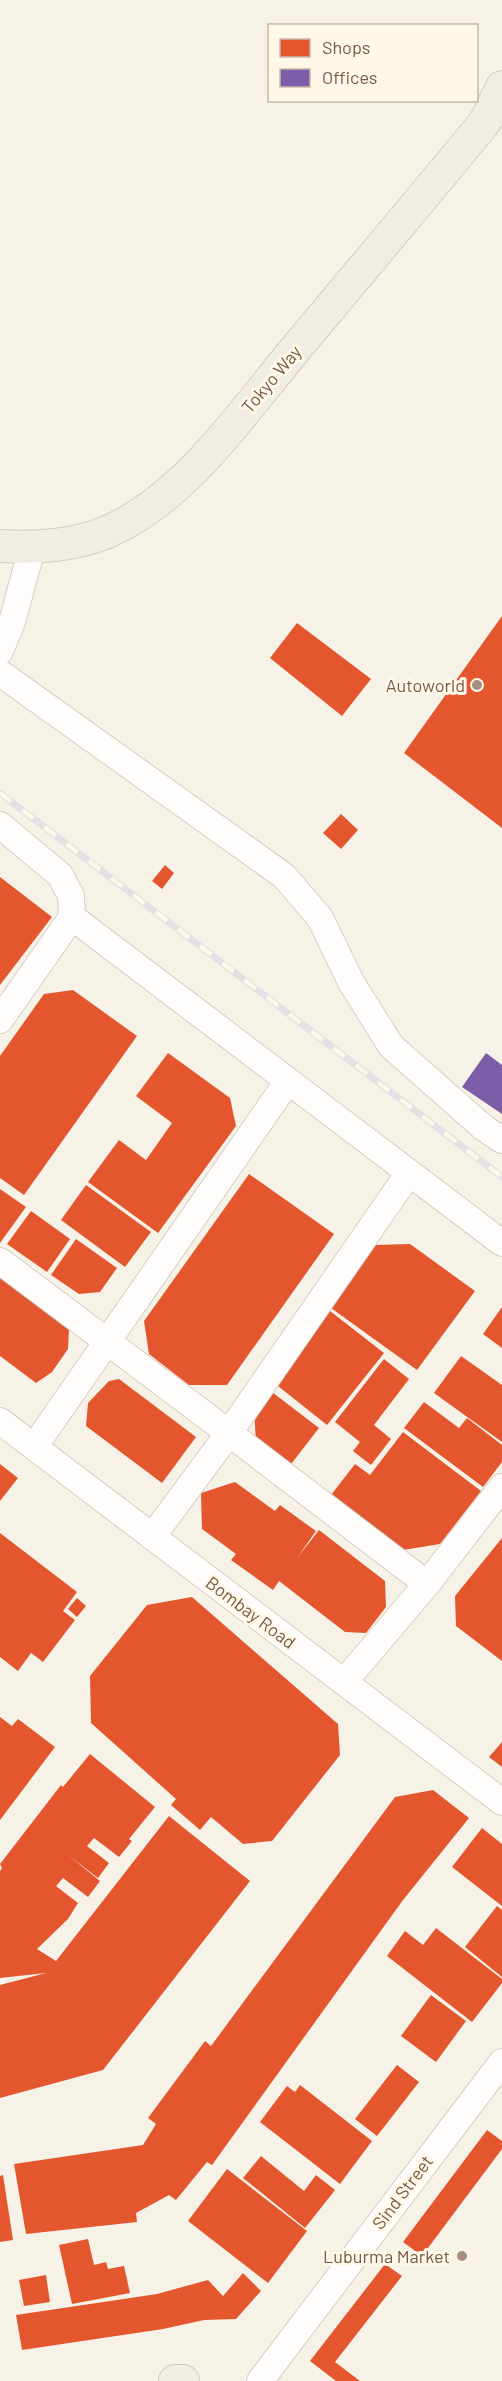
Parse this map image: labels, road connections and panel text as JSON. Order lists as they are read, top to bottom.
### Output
{
  "streets": {
    "main road": ["Tokyo Way"],
    "street": ["Bombay Road", "Sind Street"]
  },
  "places": ["Autoworld", "Luburma Market"],
  "legend": ["Shops", "Offices"]
}
